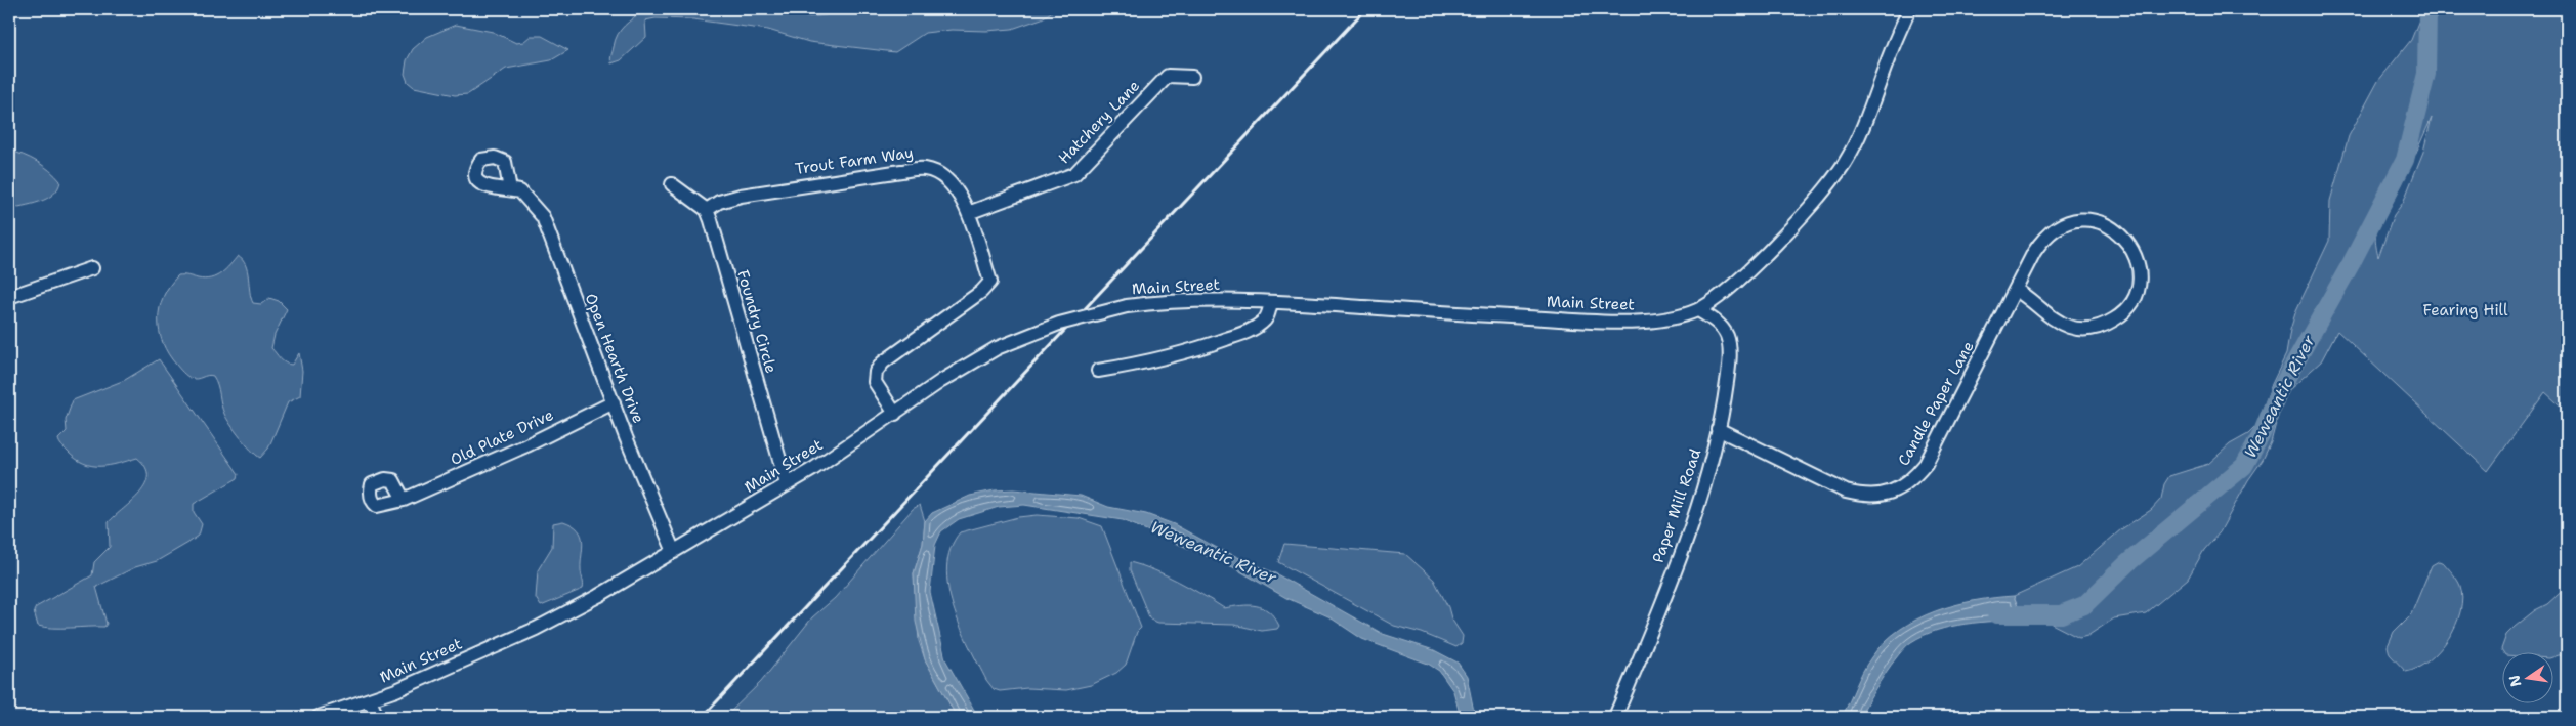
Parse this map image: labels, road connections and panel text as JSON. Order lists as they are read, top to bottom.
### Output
{
  "streets": {
    "street": [
      "Hatchery Lane",
      "Trout Farm Way",
      "Main Street",
      "Foundry Circle",
      "Open Hearth Drive",
      "Candle Paper Lane",
      "Old Plate Drive",
      "Paper Mill Road"
    ]
  },
  "crossings": [
    ["Hatchery Lane", "Trout Farm Way"],
    ["Trout Farm Way", "Main Street"],
    ["Trout Farm Way", "Foundry Circle"],
    ["Main Street", "Foundry Circle"],
    ["Main Street", "Open Hearth Drive"],
    ["Main Street", "Paper Mill Road"],
    ["Open Hearth Drive", "Old Plate Drive"],
    ["Candle Paper Lane", "Paper Mill Road"]
  ],
  "water": ["Weweantic River"],
  "parks": ["Fearing Hill"],
  "north": "left"
}
